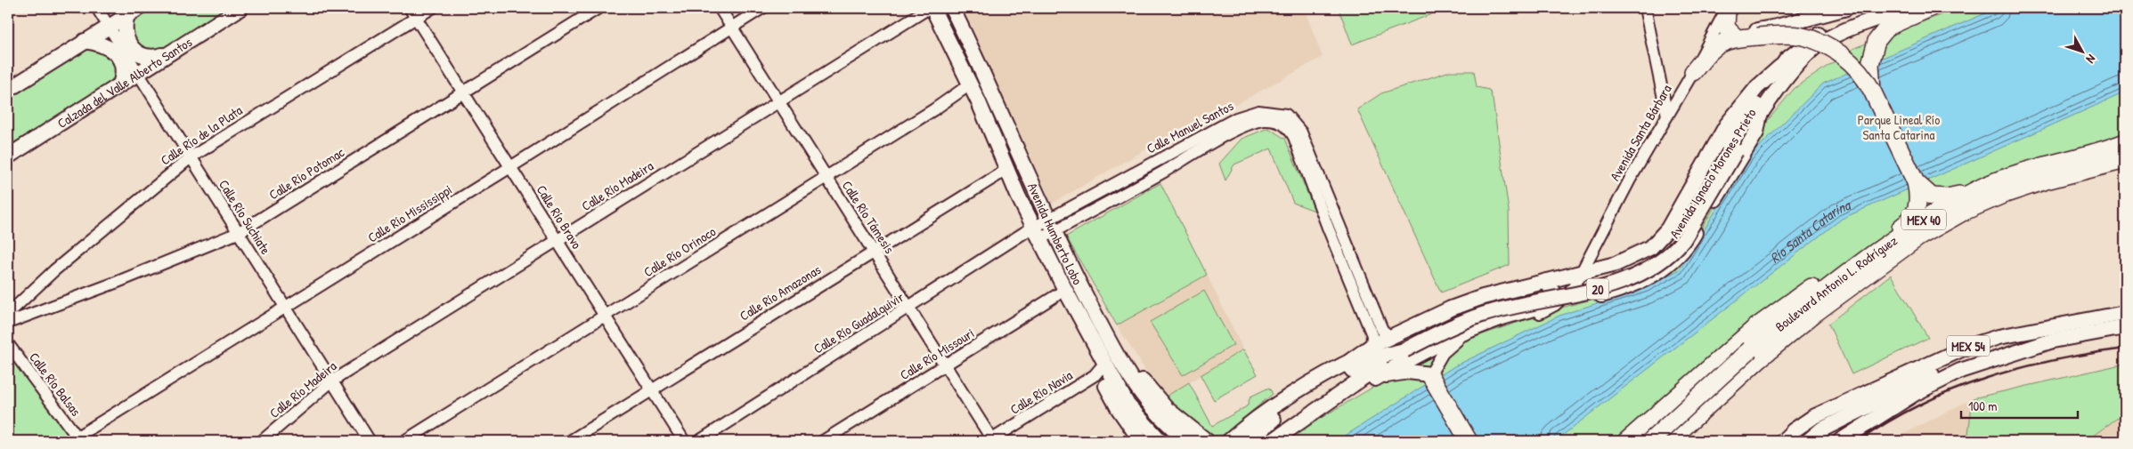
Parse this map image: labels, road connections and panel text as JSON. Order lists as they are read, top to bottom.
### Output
{
  "streets": {
    "highway": ["MEX 40", "Boulevard Antonio L. Rodríguez"],
    "main road": [
      "Calzada del Valle Alberto Santos",
      "Avenida Ignacio Morones Prieto",
      "Avenida Humberto Lobo",
      "20",
      "MEX 54"
    ],
    "street": [
      "Calle Manuel Santos",
      "Avenida Santa Bárbara",
      "Calle Río de la Plata",
      "Calle Río Potomac",
      "Calle Río Madeira",
      "Calle Río Mississippi",
      "Calle Río Suchiate",
      "Calle Río Bravo",
      "Calle Río Támesis",
      "Calle Río Orinoco",
      "Calle Río Amazonas",
      "Calle Río Guadalquivir",
      "Calle Río Missouri",
      "Calle Río Balsas",
      "Calle Río Navia"
    ]
  },
  "crossings": [
    ["Calzada del Valle Alberto Santos", "Calle Río Suchiate"],
    ["Calle Manuel Santos", "Avenida Humberto Lobo"],
    ["Calle Manuel Santos", "Calle Río Guadalquivir"],
    ["Calle Río de la Plata", "Calle Río Suchiate"],
    ["Calle Río de la Plata", "Calle Río Bravo"],
    ["Calle Río Potomac", "Calle Río Suchiate"],
    ["Calle Río Potomac", "Calle Río Bravo"],
    ["Avenida Ignacio Morones Prieto", "20"],
    ["Calle Río Madeira", "Calle Río Suchiate"],
    ["Calle Río Madeira", "Calle Río Bravo"],
    ["Calle Río Madeira", "Calle Río Támesis"],
    ["Calle Río Mississippi", "Calle Río Suchiate"],
    ["Calle Río Mississippi", "Calle Río Bravo"],
    ["Calle Río Mississippi", "Calle Río Támesis"],
    ["Calle Río Mississippi", "Calle Río Balsas"],
    ["Calle Río Bravo", "Calle Río Orinoco"],
    ["Calle Río Bravo", "Calle Río Amazonas"],
    ["Calle Río Támesis", "Calle Río Orinoco"],
    ["Calle Río Támesis", "Calle Río Amazonas"],
    ["Calle Río Támesis", "Calle Río Guadalquivir"],
    ["Calle Río Támesis", "Calle Río Missouri"],
    ["Calle Río Támesis", "Calle Río Navia"],
    ["Avenida Humberto Lobo", "Calle Río Orinoco"],
    ["Avenida Humberto Lobo", "Calle Río Amazonas"],
    ["Avenida Humberto Lobo", "Calle Río Guadalquivir"],
    ["Avenida Humberto Lobo", "Calle Río Missouri"],
    ["Avenida Humberto Lobo", "Calle Río Navia"]
  ],
  "water": ["Río Santa Catarina"],
  "parks": ["Parque Lineal Río Santa Catarina"],
  "scale_bar": "100 m",
  "north": "bottom right"
}
